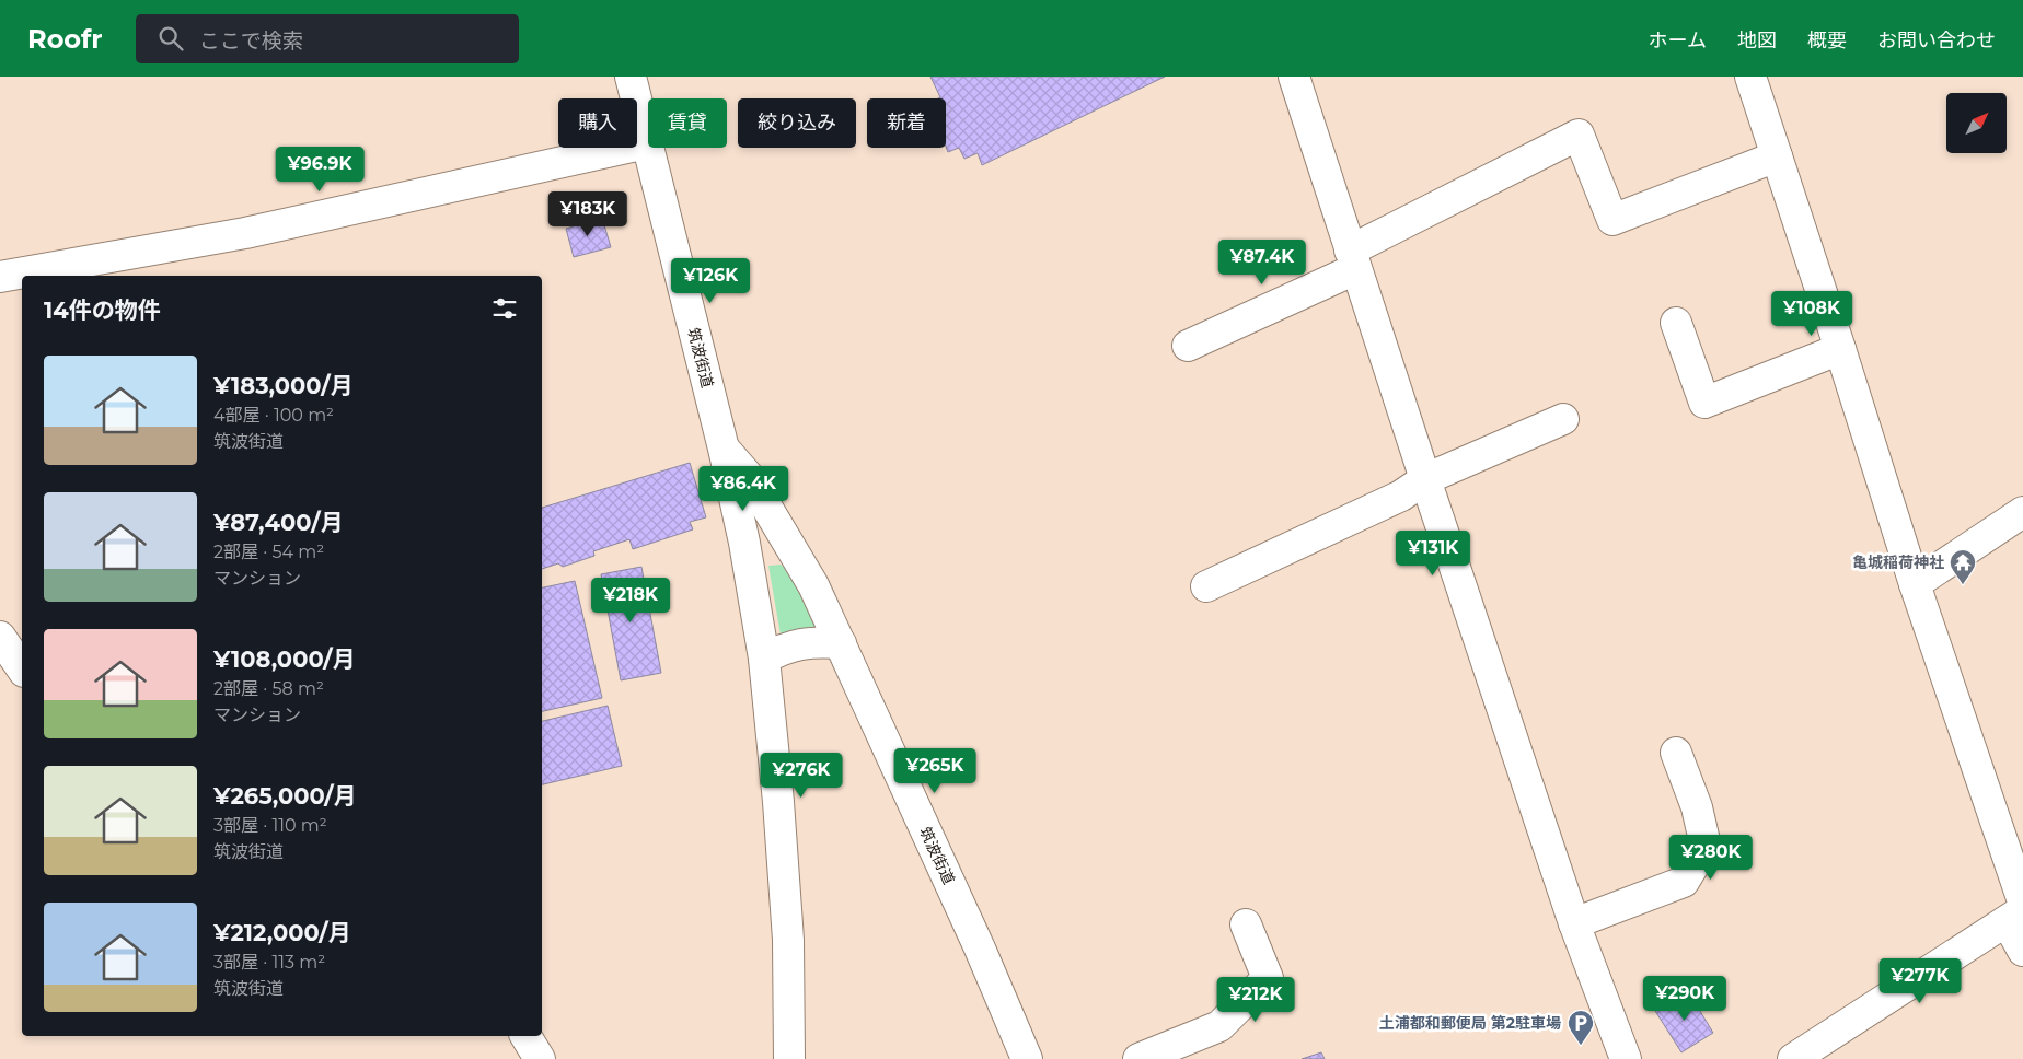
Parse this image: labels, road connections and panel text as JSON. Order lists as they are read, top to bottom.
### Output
{
  "streets": {
    "street": ["筑波街道"]
  },
  "places": {
    "temple": ["亀城稲荷神社"],
    "parking": ["土浦都和郵便局 第2駐車場"]
  },
  "north": "top right",
  "page": {
    "header": "Roofr",
    "search": "ここで検索",
    "nav": [
      "ホーム",
      "地図",
      "概要",
      "お問い合わせ"
    ],
    "chip": [
      "購入",
      "賃貸",
      "絞り込み",
      "新着"
    ],
    "price": [
      "¥96.9K",
      "¥183K",
      "¥87.4K",
      "¥126K",
      "¥108K",
      "¥86.4K",
      "¥131K",
      "¥218K",
      "¥265K",
      "¥276K",
      "¥280K",
      "¥277K",
      "¥290K",
      "¥212K"
    ],
    "heading": "14件の物件",
    "list": [
      {
        "name": "¥183,000/月",
        "note": "4部屋 · 100 m² · 筑波街道"
      },
      {
        "name": "¥87,400/月",
        "note": "2部屋 · 54 m² · マンション"
      },
      {
        "name": "¥108,000/月",
        "note": "2部屋 · 58 m² · マンション"
      },
      {
        "name": "¥265,000/月",
        "note": "3部屋 · 110 m² · 筑波街道"
      },
      {
        "name": "¥212,000/月",
        "note": "3部屋 · 113 m² · 筑波街道"
      }
    ]
  }
}
